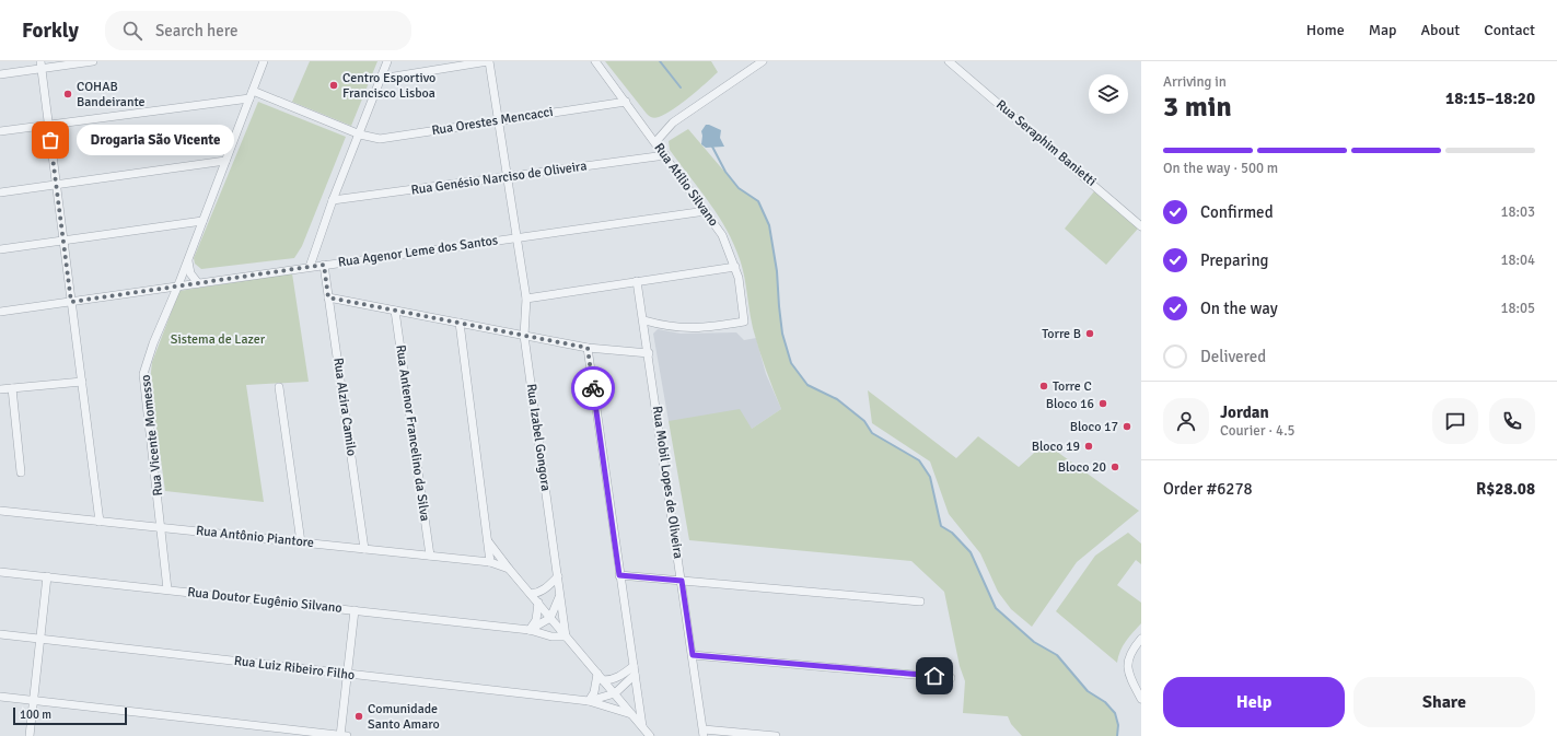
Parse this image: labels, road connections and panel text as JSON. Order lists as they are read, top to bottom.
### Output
{
  "streets": {
    "street": [
      "Rua Orestes Mencacci",
      "Rua Seraphim Banietti",
      "Rua Genésio Narciso de Oliveira",
      "Rua Atílio Silvano",
      "Rua Agenor Leme dos Santos",
      "Rua Alzira Camilo",
      "Rua Antenor Francelino da Silva",
      "Rua Vicente Momesso",
      "Rua Izabel Gongora",
      "Rua Mobil Lopes de Oliveira",
      "Rua Antônio Piantore",
      "Rua Doutor Eugênio Silvano",
      "Rua Luiz Ribeiro Filho"
    ]
  },
  "crossings": [
    ["Rua Orestes Mencacci", "Rua Atílio Silvano"],
    ["Rua Orestes Mencacci", "Rua Vicente Momesso"],
    ["Rua Orestes Mencacci", "Rua Izabel Gongora"],
    ["Rua Genésio Narciso de Oliveira", "Rua Atílio Silvano"],
    ["Rua Genésio Narciso de Oliveira", "Rua Izabel Gongora"],
    ["Rua Atílio Silvano", "Rua Agenor Leme dos Santos"],
    ["Rua Atílio Silvano", "Rua Mobil Lopes de Oliveira"],
    ["Rua Agenor Leme dos Santos", "Rua Alzira Camilo"],
    ["Rua Agenor Leme dos Santos", "Rua Vicente Momesso"],
    ["Rua Agenor Leme dos Santos", "Rua Izabel Gongora"],
    ["Rua Alzira Camilo", "Rua Antônio Piantore"],
    ["Rua Antenor Francelino da Silva", "Rua Antônio Piantore"],
    ["Rua Vicente Momesso", "Rua Antônio Piantore"],
    ["Rua Vicente Momesso", "Rua Doutor Eugênio Silvano"],
    ["Rua Izabel Gongora", "Rua Antônio Piantore"],
    ["Rua Izabel Gongora", "Rua Doutor Eugênio Silvano"],
    ["Rua Antônio Piantore", "Rua Doutor Eugênio Silvano"],
    ["Rua Antônio Piantore", "Rua Luiz Ribeiro Filho"]
  ],
  "parks": ["Sistema de Lazer"],
  "places": [
    "Centro Esportivo Francisco Lisboa",
    "COHAB Bandeirante",
    "Drogaria São Vicente",
    "Torre B",
    "Torre C",
    "Bloco 16",
    "Bloco 17",
    "Bloco 19",
    "Bloco 20",
    "Comunidade Santo Amaro"
  ],
  "scale_bar": "100 m",
  "page": {
    "header": "Forkly",
    "search": "Search here",
    "nav": [
      "Home",
      "Map",
      "About",
      "Contact"
    ],
    "heading": ["3 min", "Arriving in", "18:15–18:20"],
    "panel": [
      "Jordan",
      "Courier · 4.5",
      "Order #6278",
      "R$28.08"
    ],
    "bubble": "Drogaria São Vicente",
    "bar": "On the way · 500 m",
    "list": [
      ["Confirmed", "18:03"],
      ["Preparing", "18:04"],
      ["On the way", "18:05"],
      "Delivered"
    ],
    "buttons": ["Help", "Share"],
    "scale": "100 m"
  }
}
